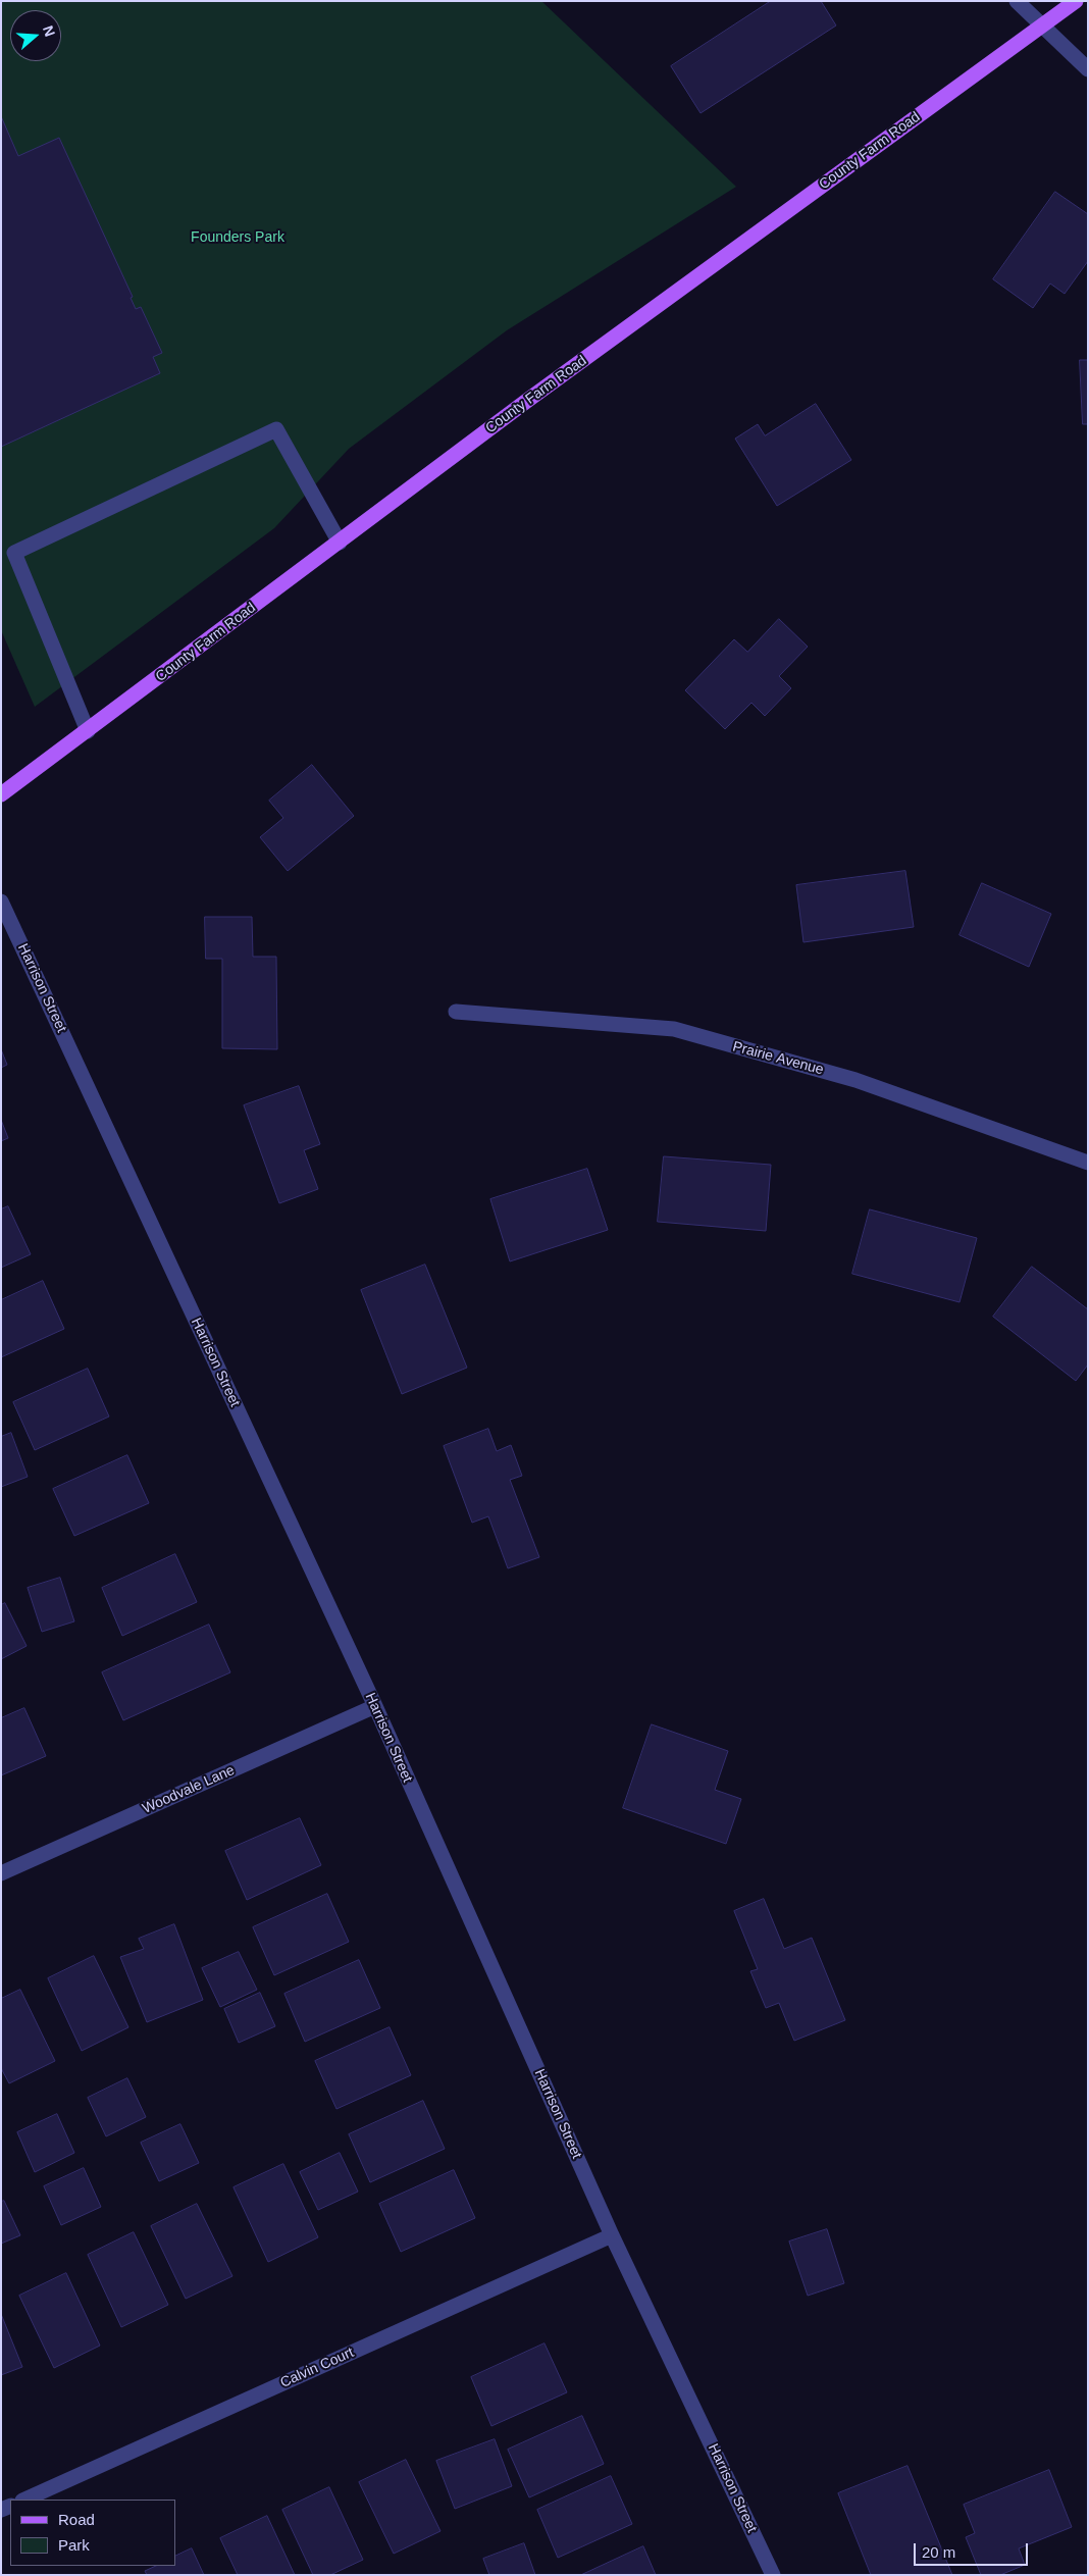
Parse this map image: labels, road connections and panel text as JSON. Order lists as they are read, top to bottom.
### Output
{
  "streets": {
    "main road": ["County Farm Road"],
    "street": [
      "Harrison Street",
      "Prairie Avenue",
      "Woodvale Lane",
      "Calvin Court"
    ]
  },
  "crossings": [
    ["Harrison Street", "Woodvale Lane"],
    ["Harrison Street", "Calvin Court"]
  ],
  "parks": ["Founders Park"],
  "legend": ["Road", "Park"],
  "scale_bar": "20 m",
  "north": "right"
}
